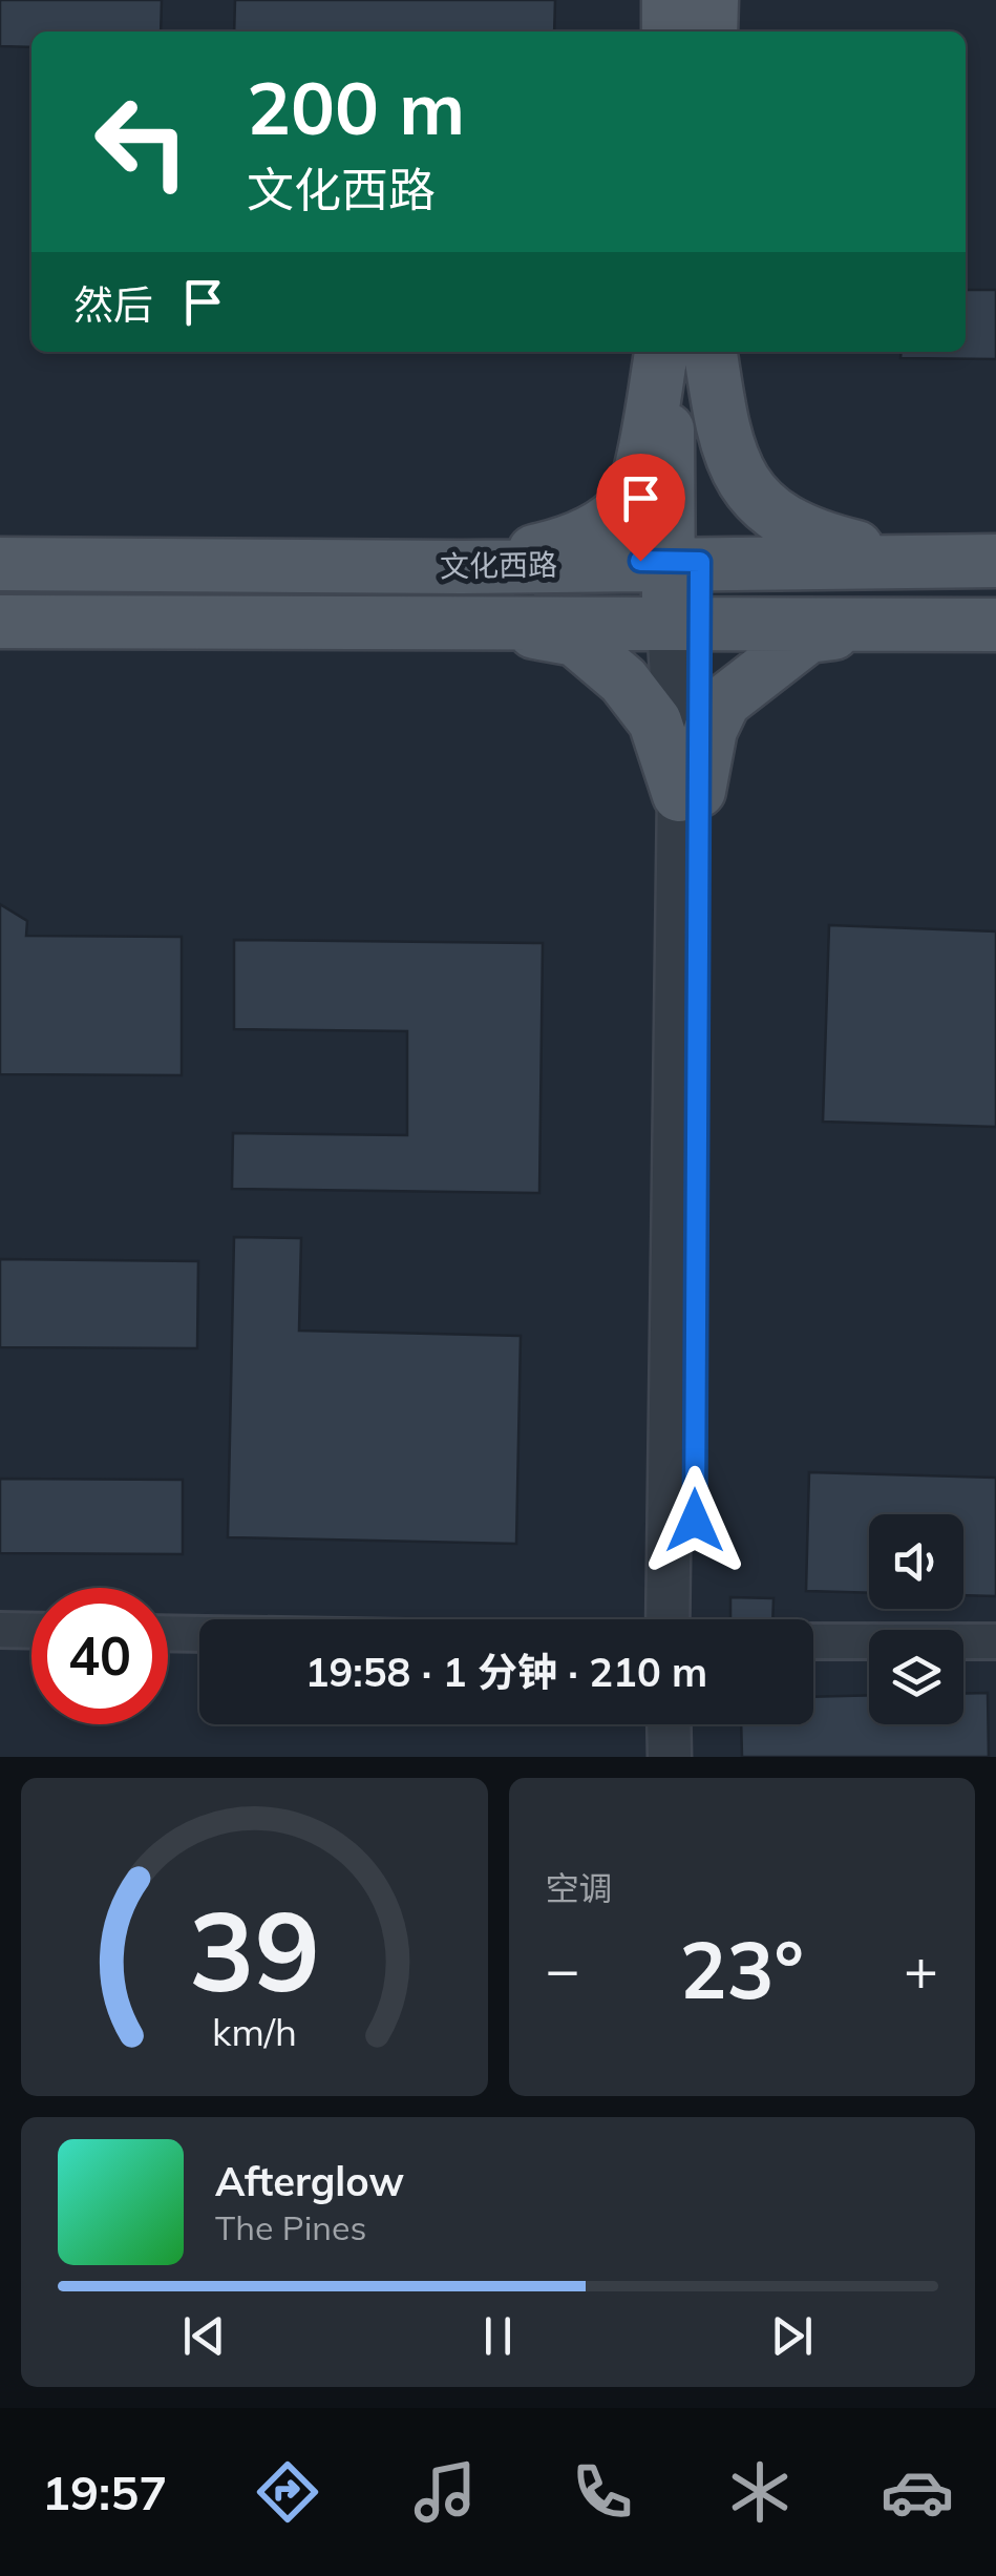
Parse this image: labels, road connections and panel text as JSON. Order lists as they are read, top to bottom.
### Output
{
  "streets": {
    "main road": ["文化西路"]
  },
  "page": {
    "turn": ["200 m", "文化西路"],
    "then": "然后",
    "limit": "40",
    "trip": "19:58 · 1 分钟 · 210 m",
    "tile": "空调",
    "heat": ["−", "23°", "+"],
    "song": ["Afterglow", "The Pines"],
    "tabs": "19:57",
    "gauge": ["39", "km/h"]
  }
}
